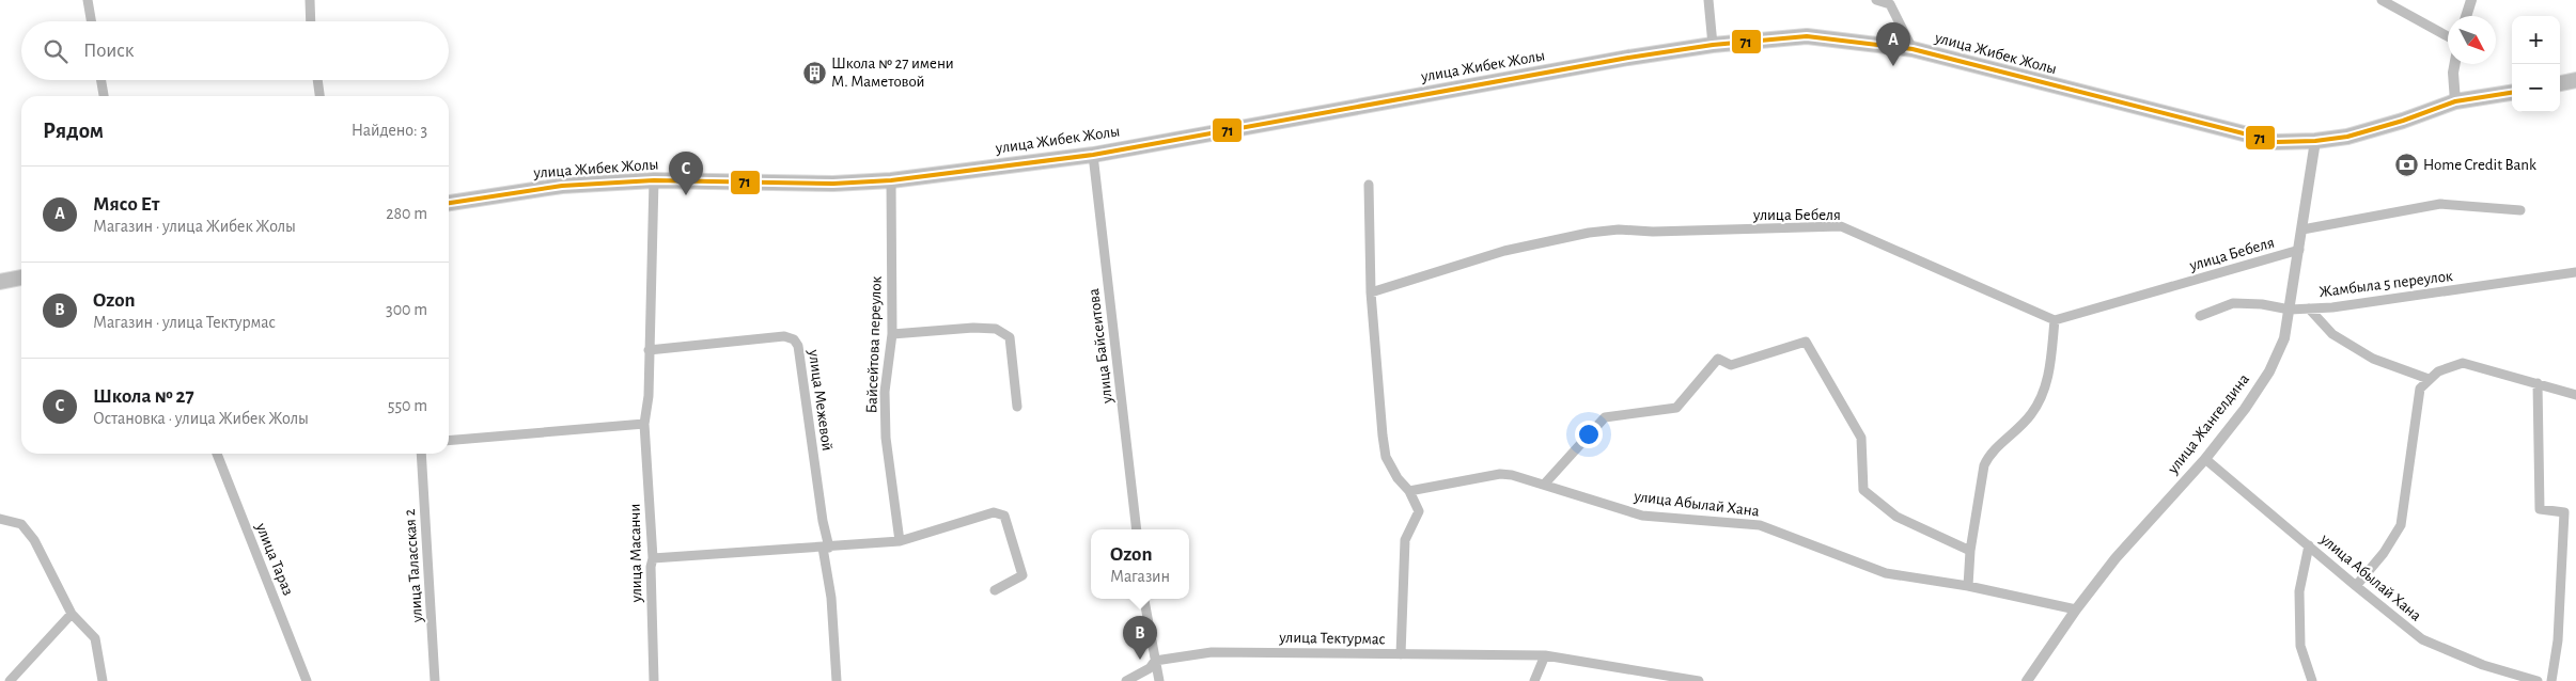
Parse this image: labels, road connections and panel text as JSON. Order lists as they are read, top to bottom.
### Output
{
  "streets": {
    "main road": ["улица Жибек Жолы"],
    "street": [
      "улица Бебеля",
      "Жамбыла 5 переулок",
      "Байсейтова переулок",
      "улица Байсеитова",
      "улица Межевой",
      "улица Жангелдина",
      "улица Абылай Хана",
      "улица Масанчи",
      "улица Тараз",
      "улица Таласская 2",
      "улица Тектурмас"
    ]
  },
  "crossings": [
    ["улица Жибек Жолы", "Байсейтова переулок"],
    ["улица Жибек Жолы", "улица Байсеитова"],
    ["улица Жибек Жолы", "улица Жангелдина"],
    ["улица Жибек Жолы", "улица Масанчи"],
    ["улица Бебеля", "улица Жангелдина"],
    ["Жамбыла 5 переулок", "улица Жангелдина"],
    ["улица Межевой", "улица Масанчи"],
    ["улица Жангелдина", "улица Абылай Хана"]
  ],
  "places": {
    "building": ["Школа № 27 имени М. Маметовой"],
    "bank": ["Home Credit Bank"]
  },
  "lines": ["transit line 71"],
  "north": "bottom right",
  "page": {
    "map_buttons": ["+", "−"],
    "search": "Поиск",
    "pins": ["A", "C", "B"],
    "heading": ["Рядом", "Найдено: 3"],
    "list": [
      {
        "mark": "A",
        "name": "Мясо Ет",
        "note": "Магазин · улица Жибек Жолы",
        "value": "280 m"
      },
      {
        "mark": "B",
        "name": "Ozon",
        "note": "Магазин · улица Тектурмас",
        "value": "300 m"
      },
      {
        "mark": "C",
        "name": "Школа № 27",
        "note": "Остановка · улица Жибек Жолы",
        "value": "550 m"
      }
    ],
    "popup": ["Ozon", "Магазин"]
  }
}
